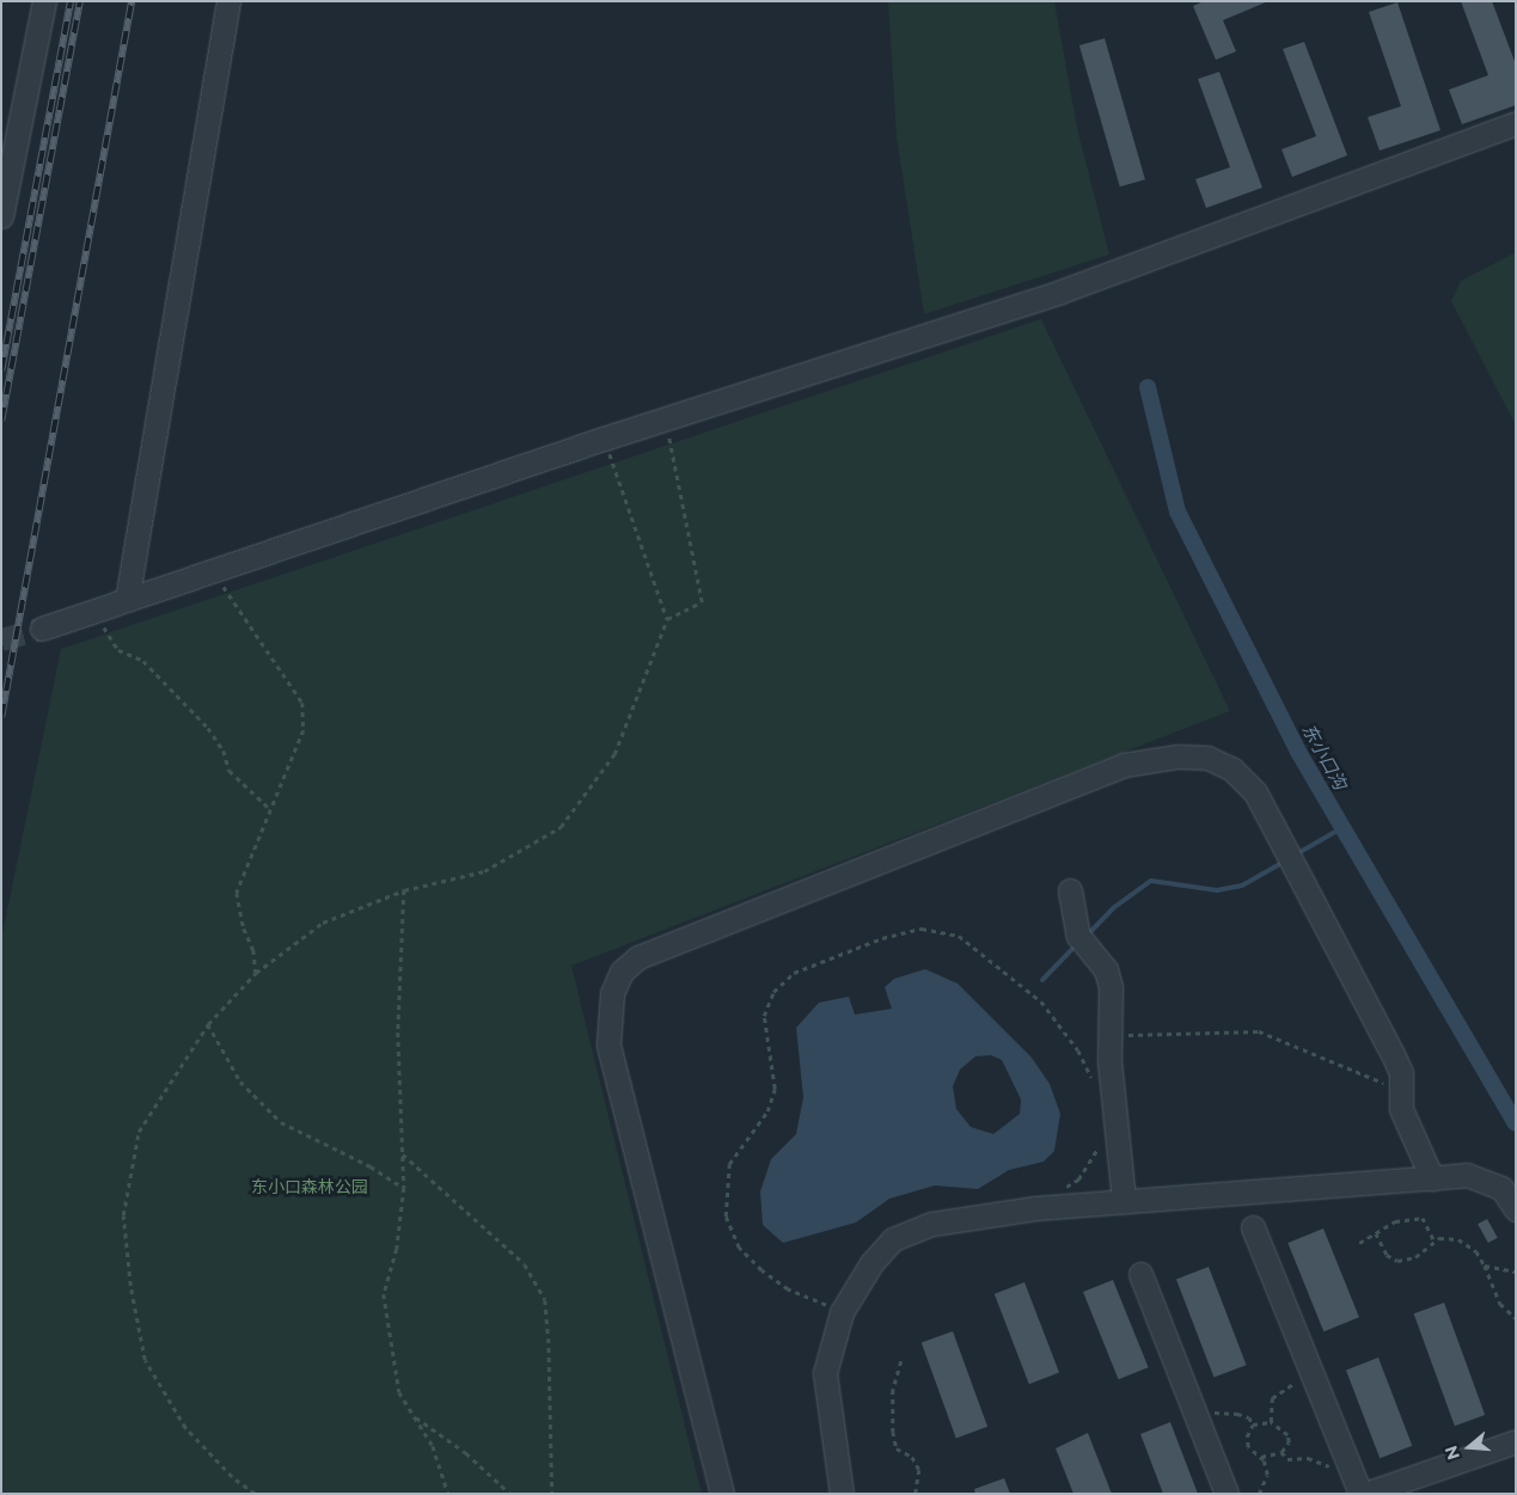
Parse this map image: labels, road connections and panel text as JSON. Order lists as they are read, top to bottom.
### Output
{
  "water": ["东小口沟"],
  "parks": ["东小口森林公园"],
  "north": "left"
}
